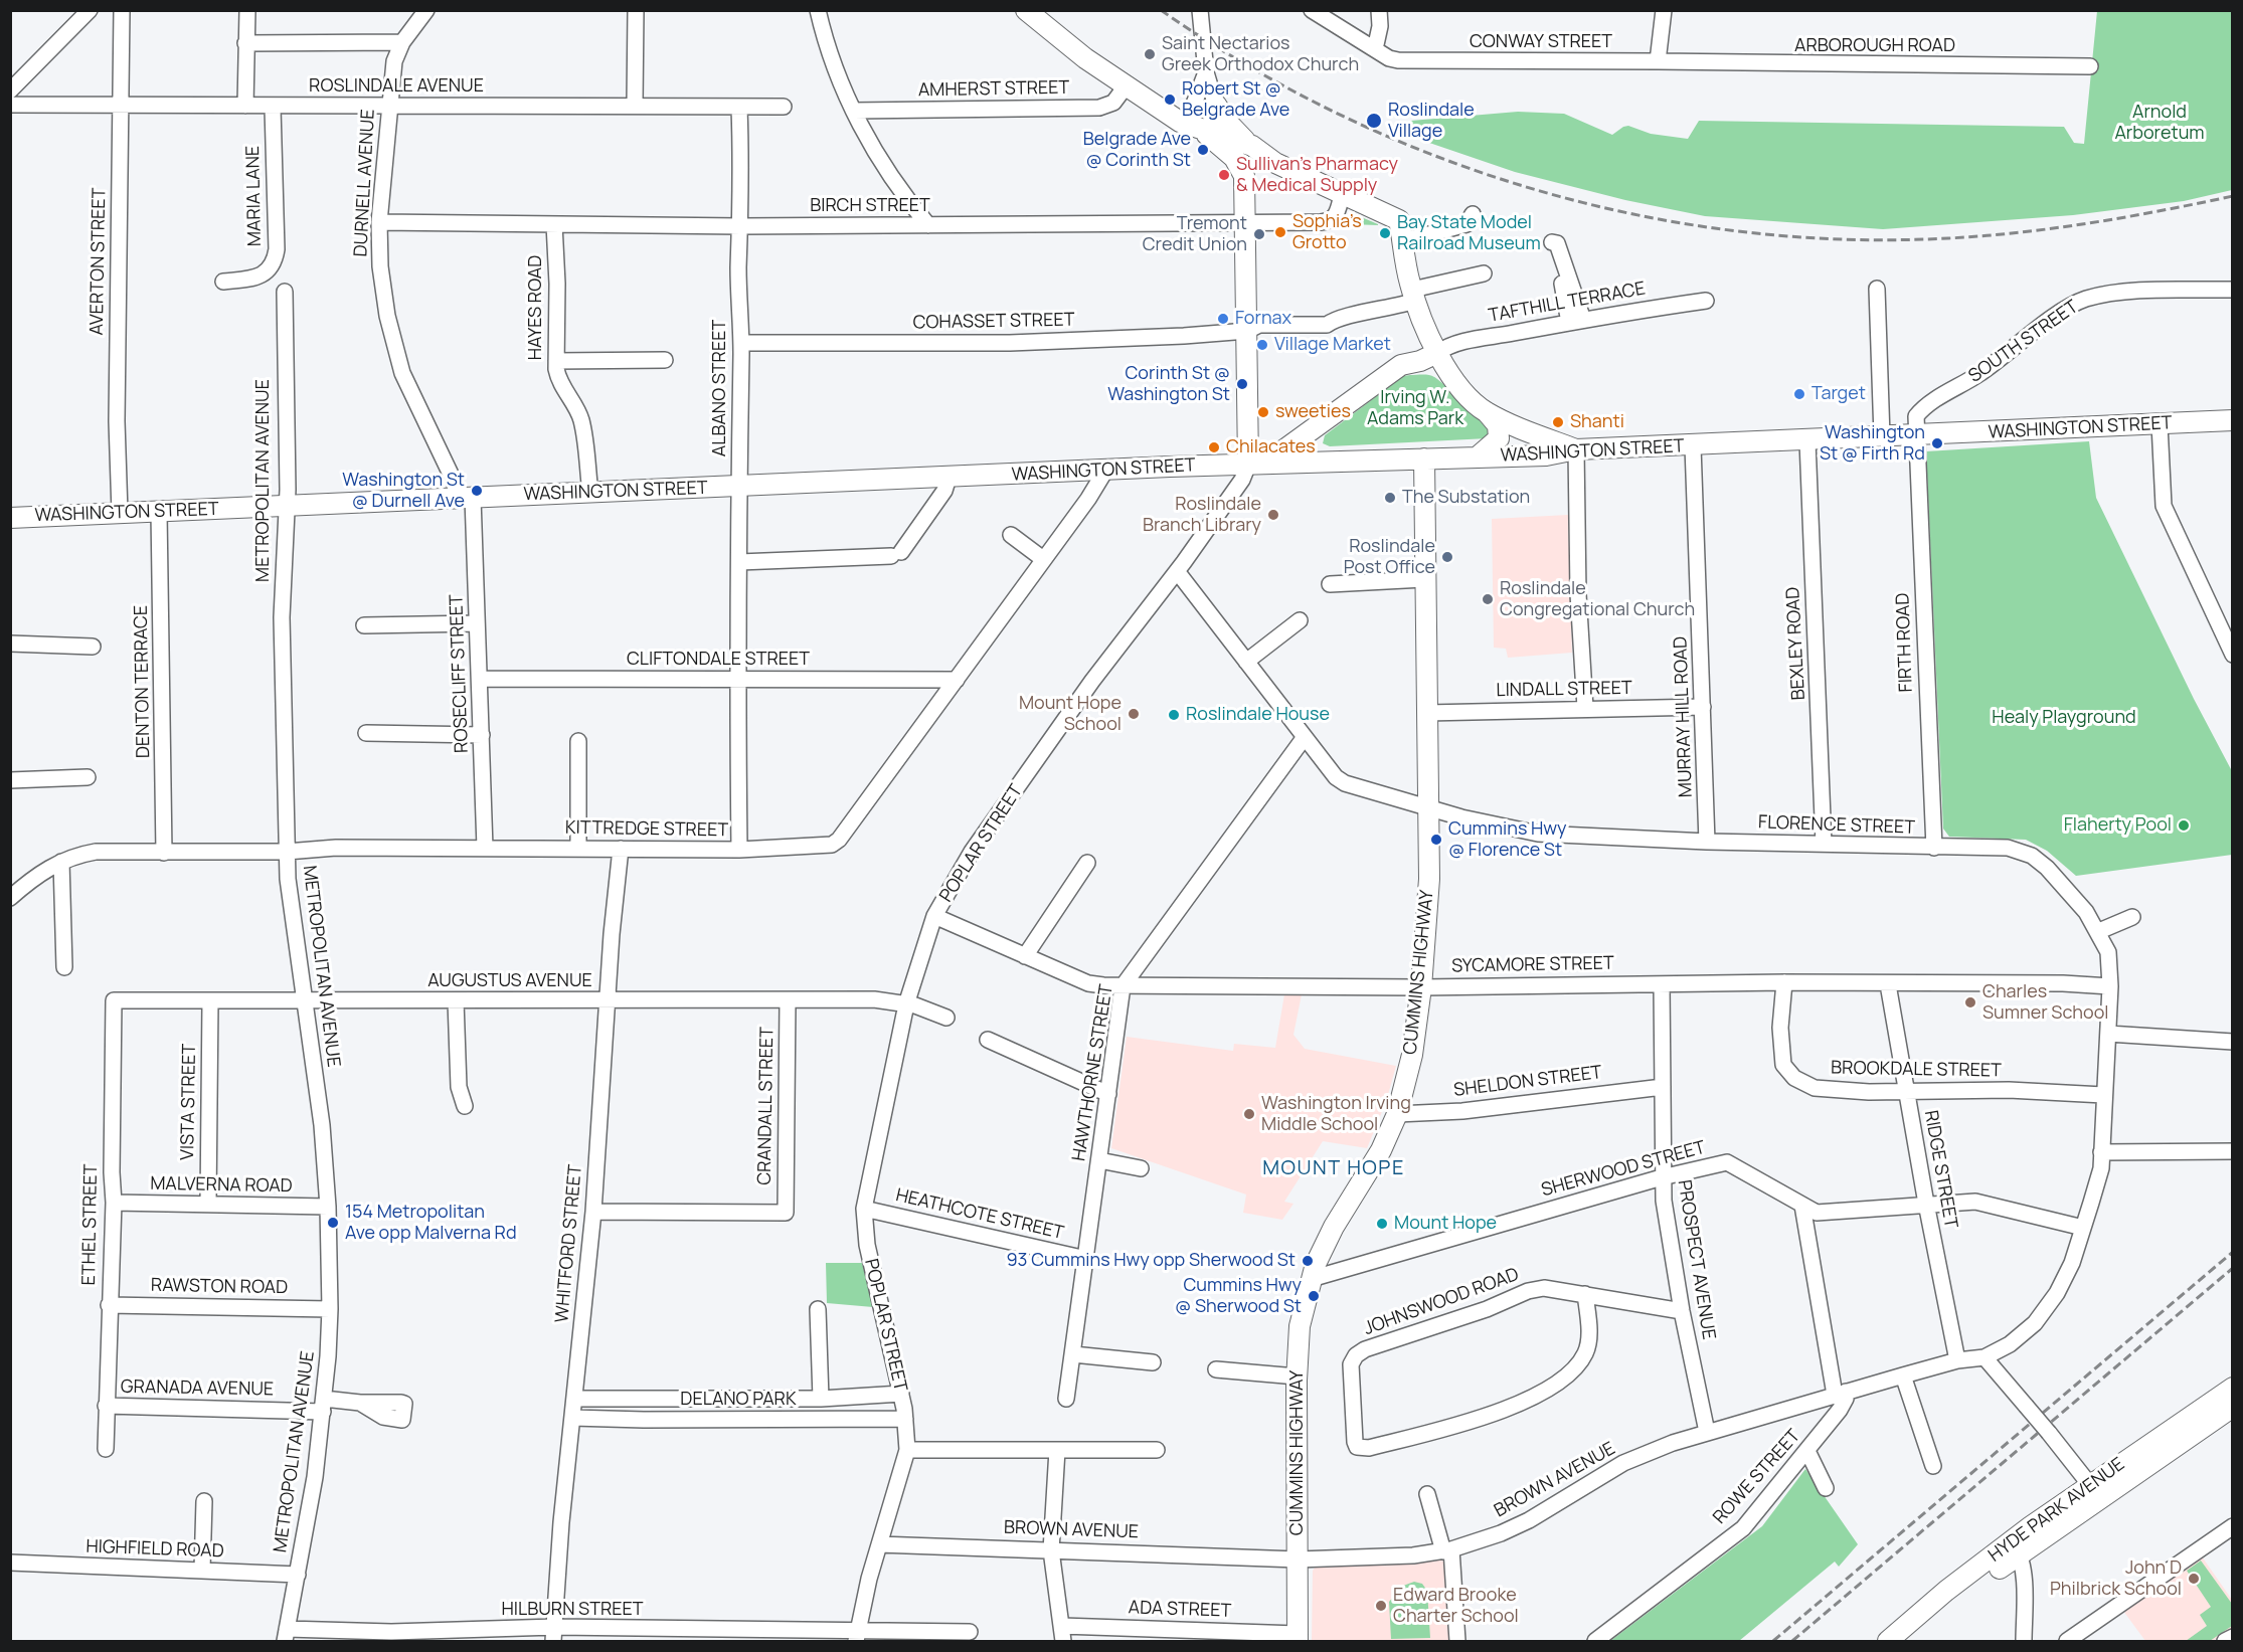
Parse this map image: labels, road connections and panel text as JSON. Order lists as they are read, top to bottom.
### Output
{
  "streets": {
    "main road": ["WASHINGTON STREET", "CUMMINS HIGHWAY", "HYDE PARK AVENUE"],
    "street": [
      "CONWAY STREET",
      "ARBOROUGH ROAD",
      "ROSLINDALE AVENUE",
      "AMHERST STREET",
      "DURNELL AVENUE",
      "MARIA LANE",
      "BIRCH STREET",
      "AVERTON STREET",
      "TAFTHILL TERRACE",
      "HAYES ROAD",
      "COHASSET STREET",
      "SOUTH STREET",
      "ALBANO STREET",
      "METROPOLITAN AVENUE",
      "FIRTH ROAD",
      "BEXLEY ROAD",
      "CLIFTONDALE STREET",
      "ROSECLIFF STREET",
      "DENTON TERRACE",
      "LINDALL STREET",
      "MURRAY HILL ROAD",
      "FLORENCE STREET",
      "KITTREDGE STREET",
      "POPLAR STREET",
      "SYCAMORE STREET",
      "AUGUSTUS AVENUE",
      "BROOKDALE STREET",
      "HAWTHORNE STREET",
      "SHELDON STREET",
      "VISTA STREET",
      "CRANDALL STREET",
      "SHERWOOD STREET",
      "RIDGE STREET",
      "MALVERNA ROAD",
      "HEATHCOTE STREET",
      "ETHEL STREET",
      "WHITFORD STREET",
      "PROSPECT AVENUE",
      "RAWSTON ROAD",
      "JOHNSWOOD ROAD",
      "GRANADA AVENUE",
      "DELANO PARK",
      "ROWE STREET",
      "BROWN AVENUE",
      "HIGHFIELD ROAD",
      "HILBURN STREET",
      "ADA STREET"
    ]
  },
  "crossings": [
    ["CONWAY STREET", "ARBOROUGH ROAD"],
    ["ROSLINDALE AVENUE", "DURNELL AVENUE"],
    ["ROSLINDALE AVENUE", "MARIA LANE"],
    ["ROSLINDALE AVENUE", "AVERTON STREET"],
    ["ROSLINDALE AVENUE", "ALBANO STREET"],
    ["DURNELL AVENUE", "BIRCH STREET"],
    ["DURNELL AVENUE", "WASHINGTON STREET"],
    ["DURNELL AVENUE", "ROSECLIFF STREET"],
    ["BIRCH STREET", "HAYES ROAD"],
    ["BIRCH STREET", "ALBANO STREET"],
    ["AVERTON STREET", "WASHINGTON STREET"],
    ["HAYES ROAD", "WASHINGTON STREET"],
    ["COHASSET STREET", "ALBANO STREET"],
    ["SOUTH STREET", "WASHINGTON STREET"],
    ["SOUTH STREET", "FIRTH ROAD"],
    ["ALBANO STREET", "WASHINGTON STREET"],
    ["ALBANO STREET", "CLIFTONDALE STREET"],
    ["ALBANO STREET", "KITTREDGE STREET"],
    ["WASHINGTON STREET", "METROPOLITAN AVENUE"],
    ["WASHINGTON STREET", "FIRTH ROAD"],
    ["WASHINGTON STREET", "BEXLEY ROAD"],
    ["WASHINGTON STREET", "ROSECLIFF STREET"],
    ["WASHINGTON STREET", "DENTON TERRACE"],
    ["WASHINGTON STREET", "MURRAY HILL ROAD"],
    ["WASHINGTON STREET", "KITTREDGE STREET"],
    ["WASHINGTON STREET", "POPLAR STREET"],
    ["WASHINGTON STREET", "CUMMINS HIGHWAY"],
    ["METROPOLITAN AVENUE", "KITTREDGE STREET"],
    ["METROPOLITAN AVENUE", "AUGUSTUS AVENUE"],
    ["METROPOLITAN AVENUE", "MALVERNA ROAD"],
    ["METROPOLITAN AVENUE", "RAWSTON ROAD"],
    ["METROPOLITAN AVENUE", "GRANADA AVENUE"],
    ["METROPOLITAN AVENUE", "HIGHFIELD ROAD"],
    ["METROPOLITAN AVENUE", "HILBURN STREET"],
    ["FIRTH ROAD", "FLORENCE STREET"],
    ["BEXLEY ROAD", "FLORENCE STREET"],
    ["CLIFTONDALE STREET", "ROSECLIFF STREET"],
    ["CLIFTONDALE STREET", "KITTREDGE STREET"],
    ["ROSECLIFF STREET", "KITTREDGE STREET"],
    ["DENTON TERRACE", "KITTREDGE STREET"],
    ["LINDALL STREET", "MURRAY HILL ROAD"],
    ["LINDALL STREET", "CUMMINS HIGHWAY"],
    ["MURRAY HILL ROAD", "FLORENCE STREET"],
    ["FLORENCE STREET", "POPLAR STREET"],
    ["FLORENCE STREET", "SYCAMORE STREET"],
    ["FLORENCE STREET", "CUMMINS HIGHWAY"],
    ["FLORENCE STREET", "BROOKDALE STREET"],
    ["FLORENCE STREET", "HAWTHORNE STREET"],
    ["FLORENCE STREET", "SHERWOOD STREET"],
    ["FLORENCE STREET", "BROWN AVENUE"],
    ["KITTREDGE STREET", "WHITFORD STREET"],
    ["POPLAR STREET", "SYCAMORE STREET"],
    ["POPLAR STREET", "AUGUSTUS AVENUE"],
    ["POPLAR STREET", "HEATHCOTE STREET"],
    ["POPLAR STREET", "DELANO PARK"],
    ["POPLAR STREET", "BROWN AVENUE"],
    ["POPLAR STREET", "HILBURN STREET"],
    ["SYCAMORE STREET", "CUMMINS HIGHWAY"],
    ["SYCAMORE STREET", "BROOKDALE STREET"],
    ["SYCAMORE STREET", "HAWTHORNE STREET"],
    ["SYCAMORE STREET", "RIDGE STREET"],
    ["SYCAMORE STREET", "PROSPECT AVENUE"],
    ["CUMMINS HIGHWAY", "SHELDON STREET"],
    ["CUMMINS HIGHWAY", "SHERWOOD STREET"],
    ["CUMMINS HIGHWAY", "BROWN AVENUE"],
    ["CUMMINS HIGHWAY", "ADA STREET"],
    ["AUGUSTUS AVENUE", "VISTA STREET"],
    ["AUGUSTUS AVENUE", "CRANDALL STREET"],
    ["AUGUSTUS AVENUE", "ETHEL STREET"],
    ["AUGUSTUS AVENUE", "WHITFORD STREET"],
    ["BROOKDALE STREET", "RIDGE STREET"],
    ["HAWTHORNE STREET", "HEATHCOTE STREET"],
    ["SHELDON STREET", "PROSPECT AVENUE"],
    ["VISTA STREET", "MALVERNA ROAD"],
    ["CRANDALL STREET", "WHITFORD STREET"],
    ["SHERWOOD STREET", "RIDGE STREET"],
    ["SHERWOOD STREET", "PROSPECT AVENUE"],
    ["RIDGE STREET", "BROWN AVENUE"],
    ["MALVERNA ROAD", "ETHEL STREET"],
    ["ETHEL STREET", "RAWSTON ROAD"],
    ["ETHEL STREET", "GRANADA AVENUE"],
    ["WHITFORD STREET", "DELANO PARK"],
    ["WHITFORD STREET", "HILBURN STREET"],
    ["PROSPECT AVENUE", "JOHNSWOOD ROAD"],
    ["PROSPECT AVENUE", "BROWN AVENUE"],
    ["ROWE STREET", "BROWN AVENUE"]
  ],
  "districts": ["MOUNT HOPE"],
  "parks": ["Arnold Arboretum", "Irving W. Adams Park", "Healy Playground"],
  "places": [
    "Saint Nectarios Greek Orthodox Church",
    "Robert St @ Belgrade Ave",
    "Roslindale Village",
    "Belgrade Ave @ Corinth St",
    "Sullivan’s Pharmacy & Medical Supply",
    "Sophia’s Grotto",
    "Bay State Model Railroad Museum",
    "Tremont Credit Union",
    "Fornax",
    "Village Market",
    "Corinth St @ Washington St",
    "Target",
    "sweeties",
    "Shanti",
    "Washington St @ Firth Rd",
    "Chilacates",
    "Washington St @ Durnell Ave",
    "The Substation",
    "Roslindale Branch Library",
    "Roslindale Post Office",
    "Roslindale Congregational Church",
    "Mount Hope School",
    "Roslindale House",
    "Flaherty Pool",
    "Cummins Hwy @ Florence St",
    "Charles Sumner School",
    "Washington Irving Middle School",
    "154 Metropolitan Ave opp Malverna Rd",
    "Mount Hope",
    "93 Cummins Hwy opp Sherwood St",
    "Cummins Hwy @ Sherwood St",
    "John D Philbrick School",
    "Edward Brooke Charter School"
  ]
}
